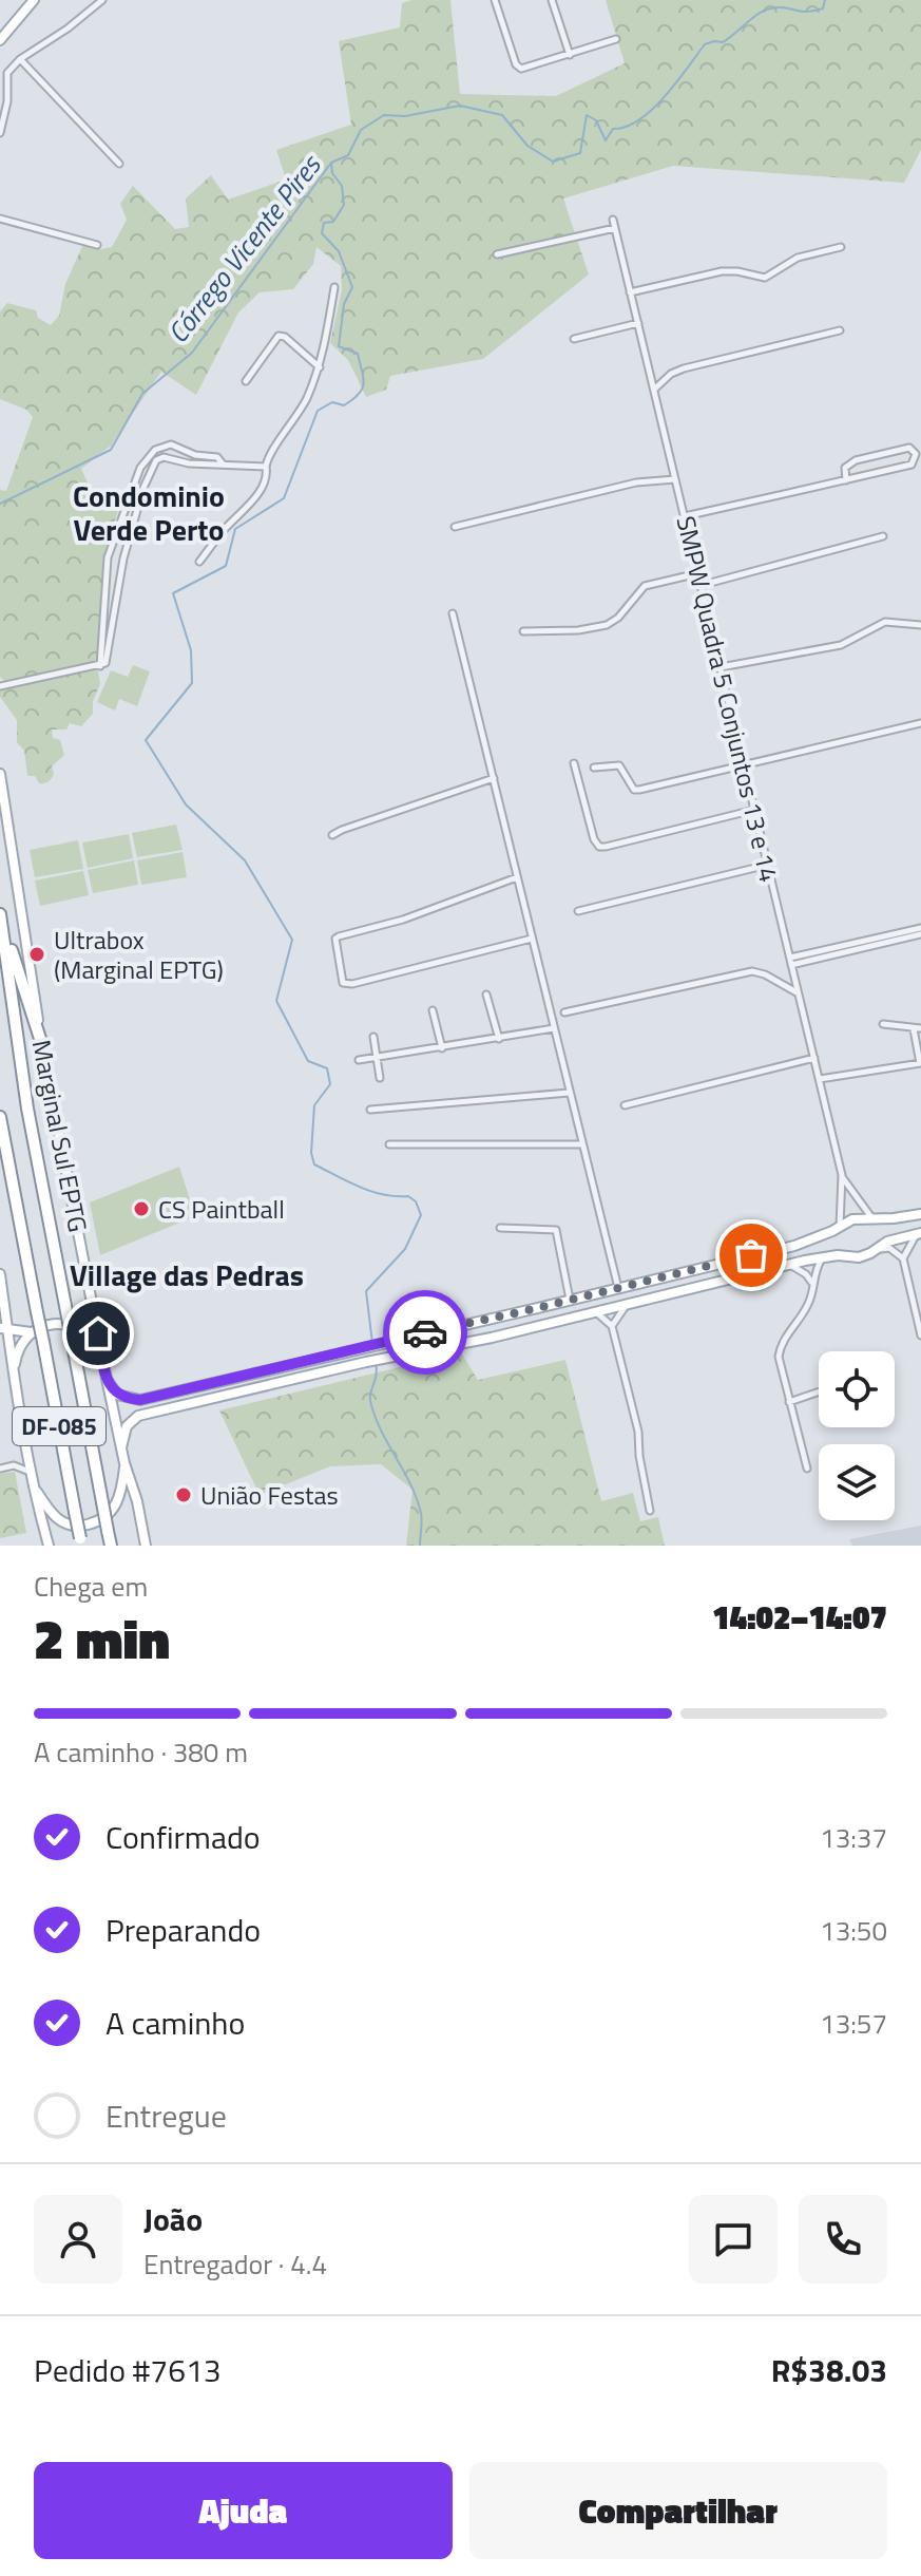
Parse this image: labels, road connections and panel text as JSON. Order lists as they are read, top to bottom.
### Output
{
  "streets": {
    "highway": ["DF-085"],
    "main road": ["Marginal Sul EPTG"],
    "street": ["SMPW Quadra 5 Conjuntos 13 e 14"]
  },
  "districts": ["Condominio Verde Perto", "Village das Pedras"],
  "water": ["Córrego Vicente Pires"],
  "places": ["Ultrabox (Marginal EPTG)", "CS Paintball", "União Festas"],
  "page": {
    "heading": ["2 min", "Chega em", "14:02–14:07"],
    "panel": [
      "João",
      "Entregador · 4.4",
      "Pedido #7613",
      "R$38.03"
    ],
    "bar": "A caminho · 380 m",
    "list": [
      ["Confirmado", "13:37"],
      ["Preparando", "13:50"],
      ["A caminho", "13:57"],
      "Entregue"
    ],
    "buttons": ["Ajuda", "Compartilhar"]
  }
}
